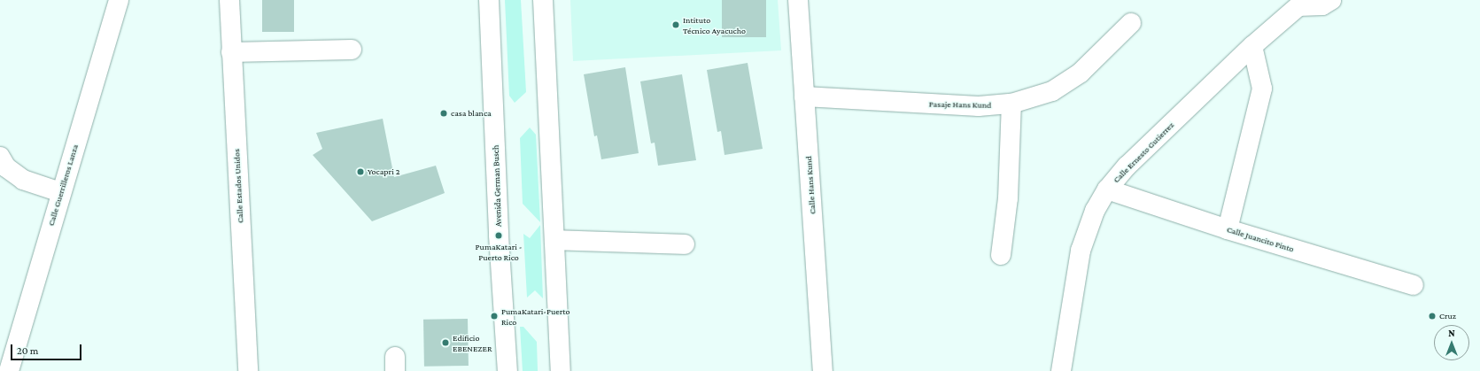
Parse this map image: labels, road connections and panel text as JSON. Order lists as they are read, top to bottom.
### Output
{
  "streets": {
    "street": [
      "Pasaje Hans Kund",
      "Calle Ernesto Gutierrez",
      "Calle Guerrilleros Lanza",
      "Calle Hans Kund",
      "Calle Estados Unidos",
      "Avenida German Busch",
      "Calle Juancito Pinto"
    ]
  },
  "crossings": [
    ["Pasaje Hans Kund", "Calle Hans Kund"],
    ["Calle Ernesto Gutierrez", "Calle Juancito Pinto"]
  ],
  "places": [
    "Intituto Técnico Ayacucho",
    "casa blanca",
    "Yocapri 2",
    "PumaKatari - Puerto Rico",
    "PumaKatari-Puerto Rico",
    "Cruz",
    "Edificio EBENEZER"
  ],
  "scale_bar": "20 m",
  "north": "top"
}
